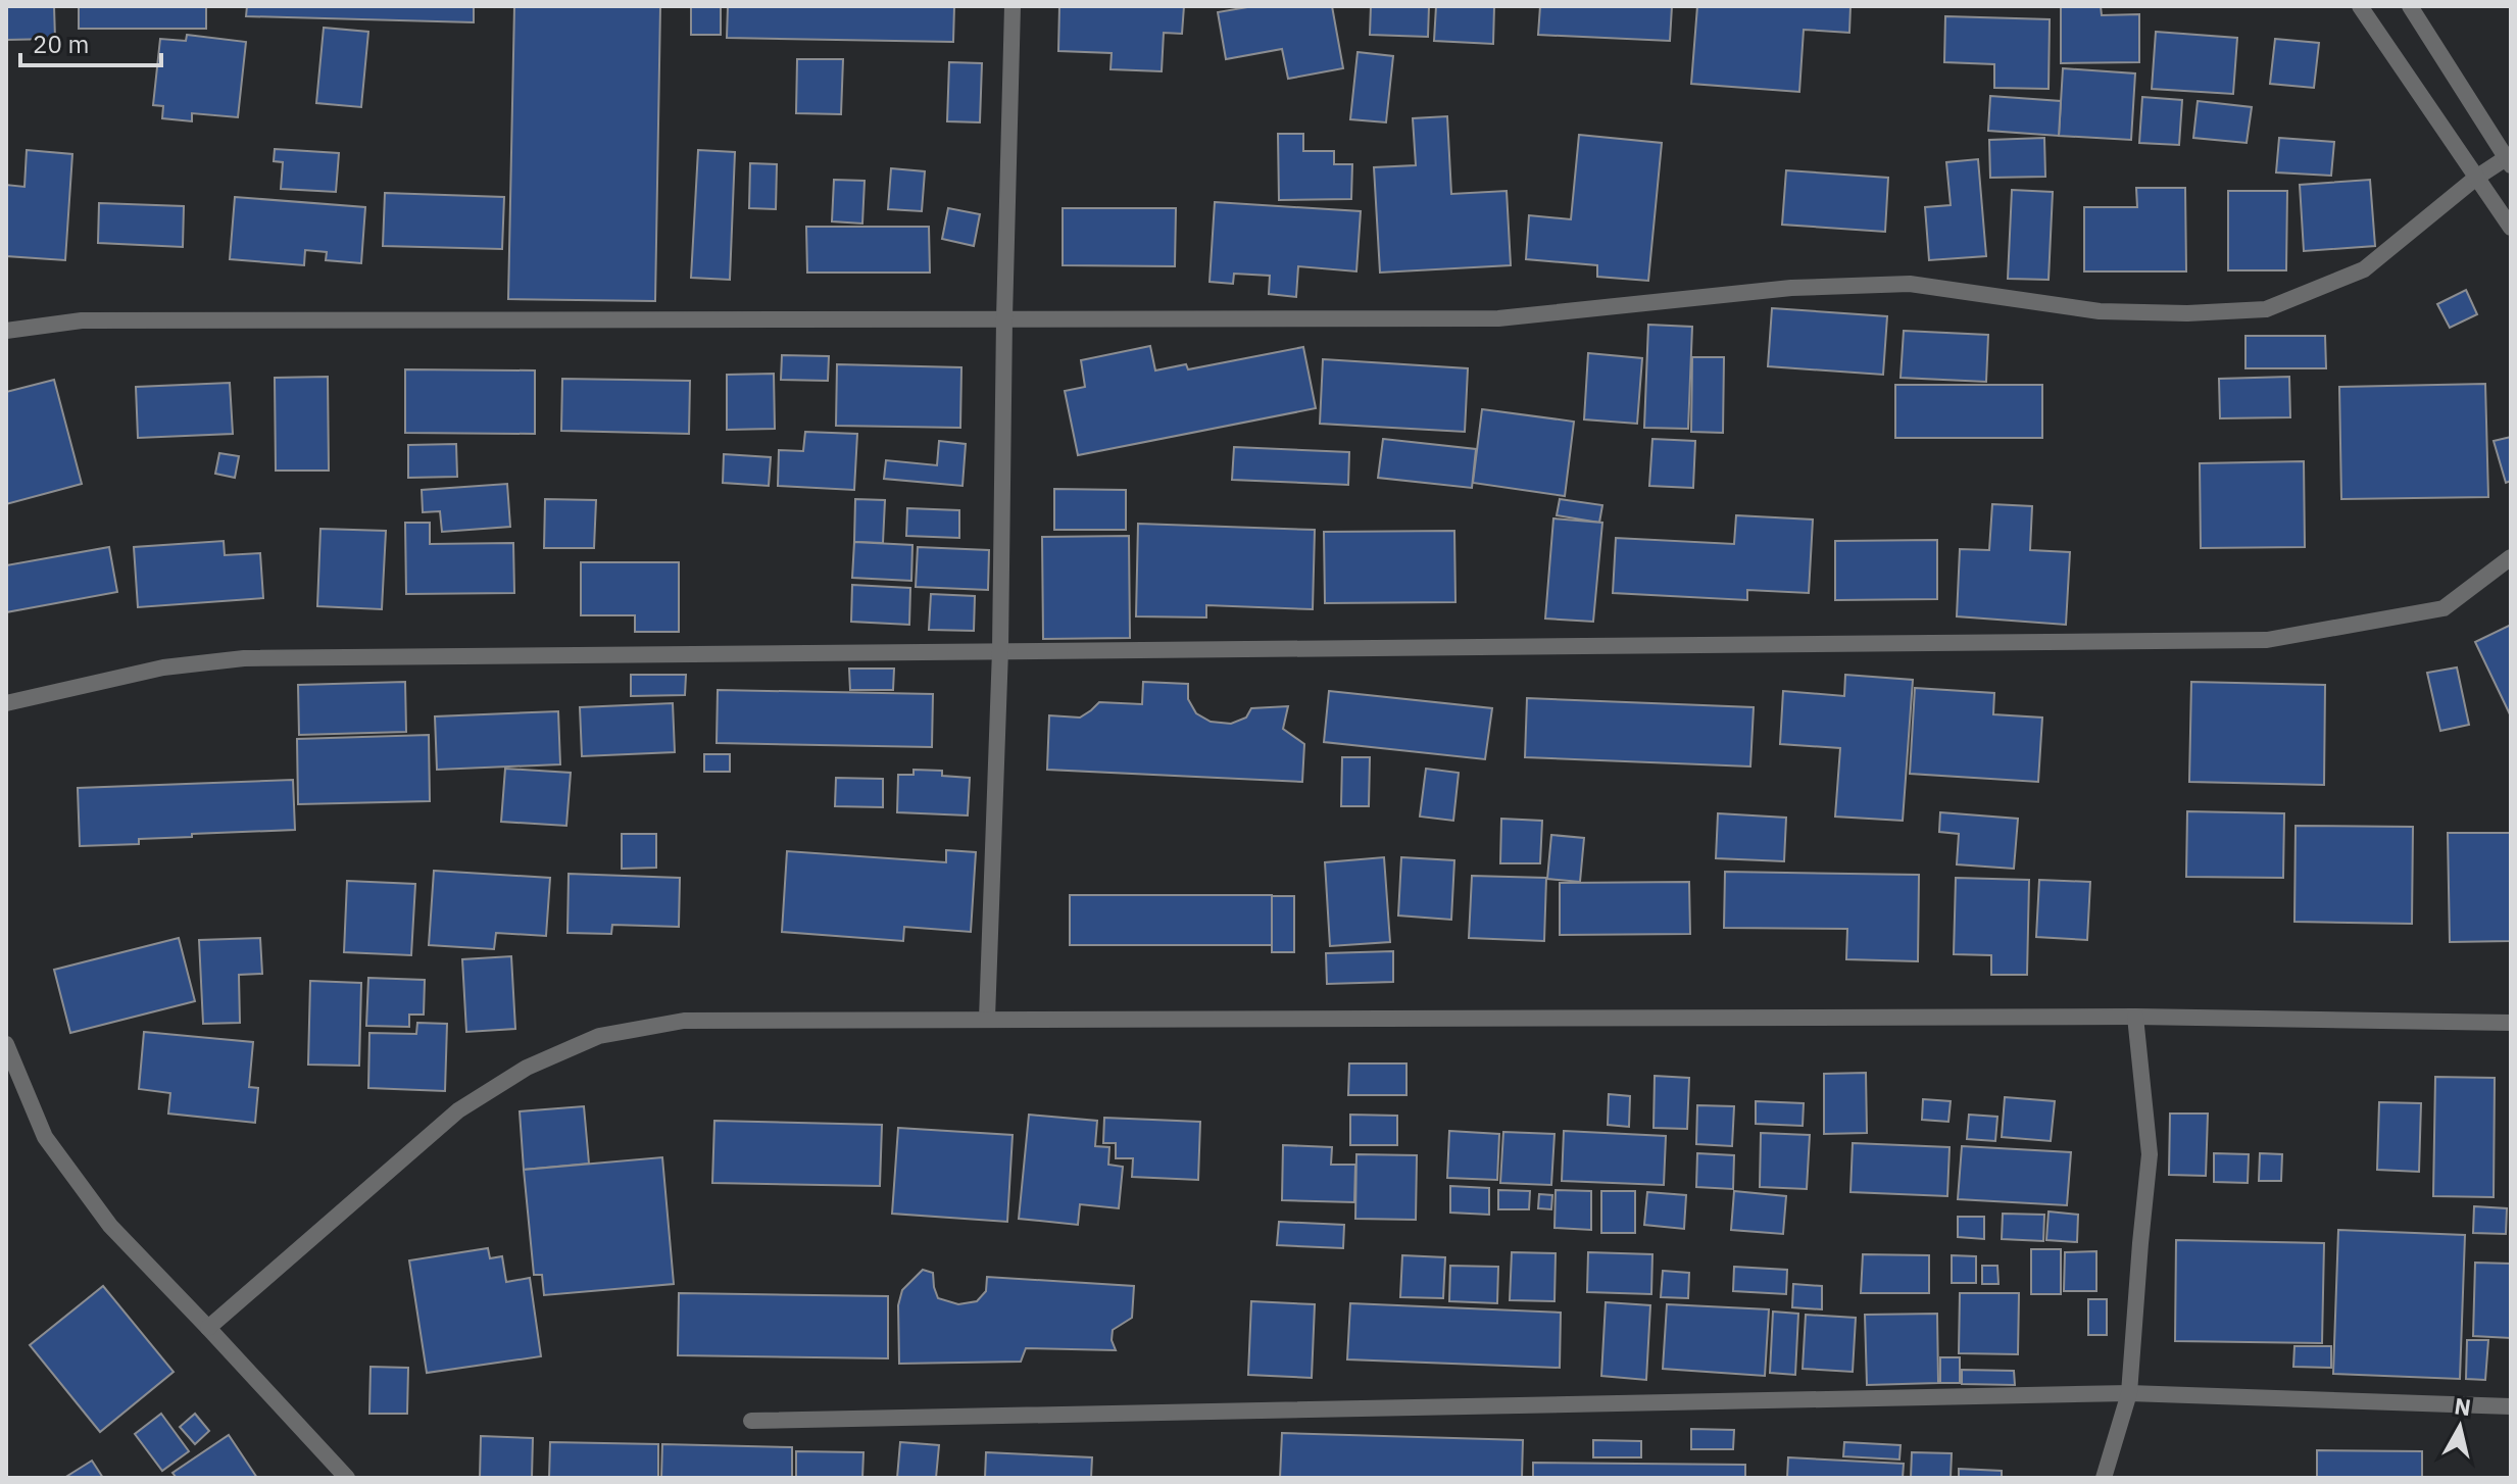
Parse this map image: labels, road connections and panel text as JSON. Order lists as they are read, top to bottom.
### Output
{
  "scale_bar": "20 m",
  "north": "top"
}
